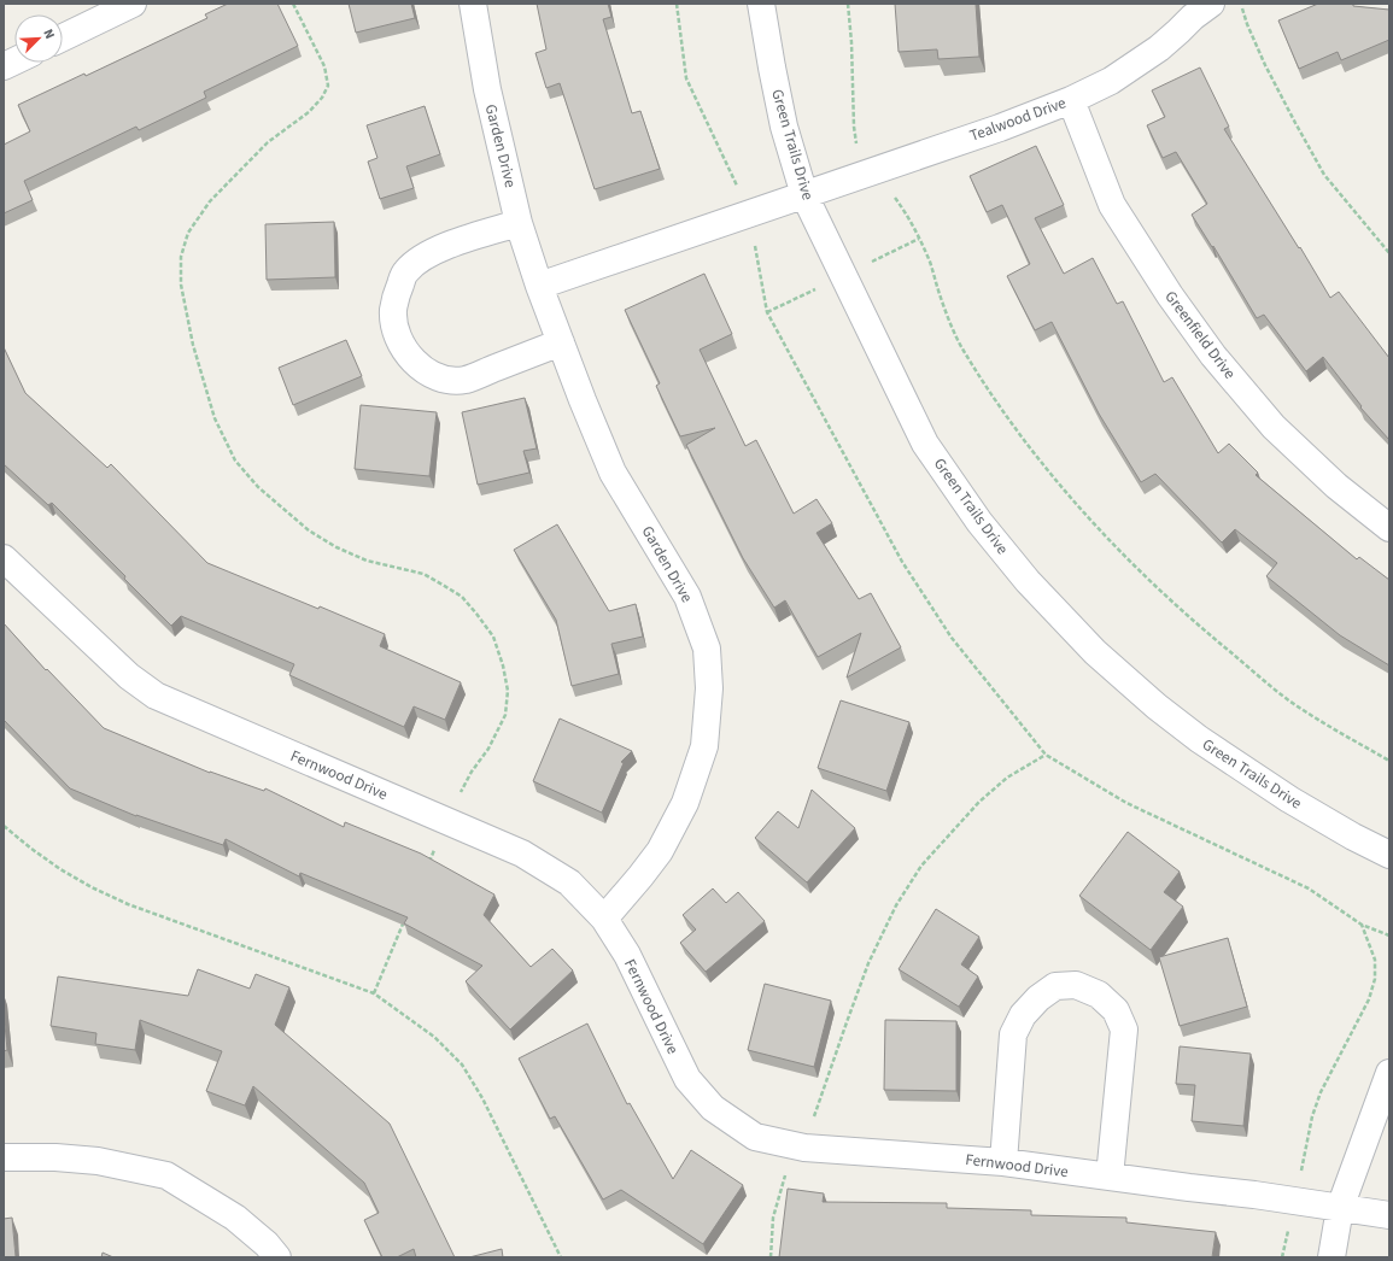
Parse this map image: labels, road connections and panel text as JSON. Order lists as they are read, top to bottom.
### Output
{
  "streets": {
    "street": [
      "Tealwood Drive",
      "Green Trails Drive",
      "Garden Drive",
      "Greenfield Drive",
      "Fernwood Drive"
    ]
  },
  "crossings": [
    ["Tealwood Drive", "Green Trails Drive"],
    ["Tealwood Drive", "Greenfield Drive"],
    ["Garden Drive", "Fernwood Drive"]
  ],
  "north": "top right"
}
